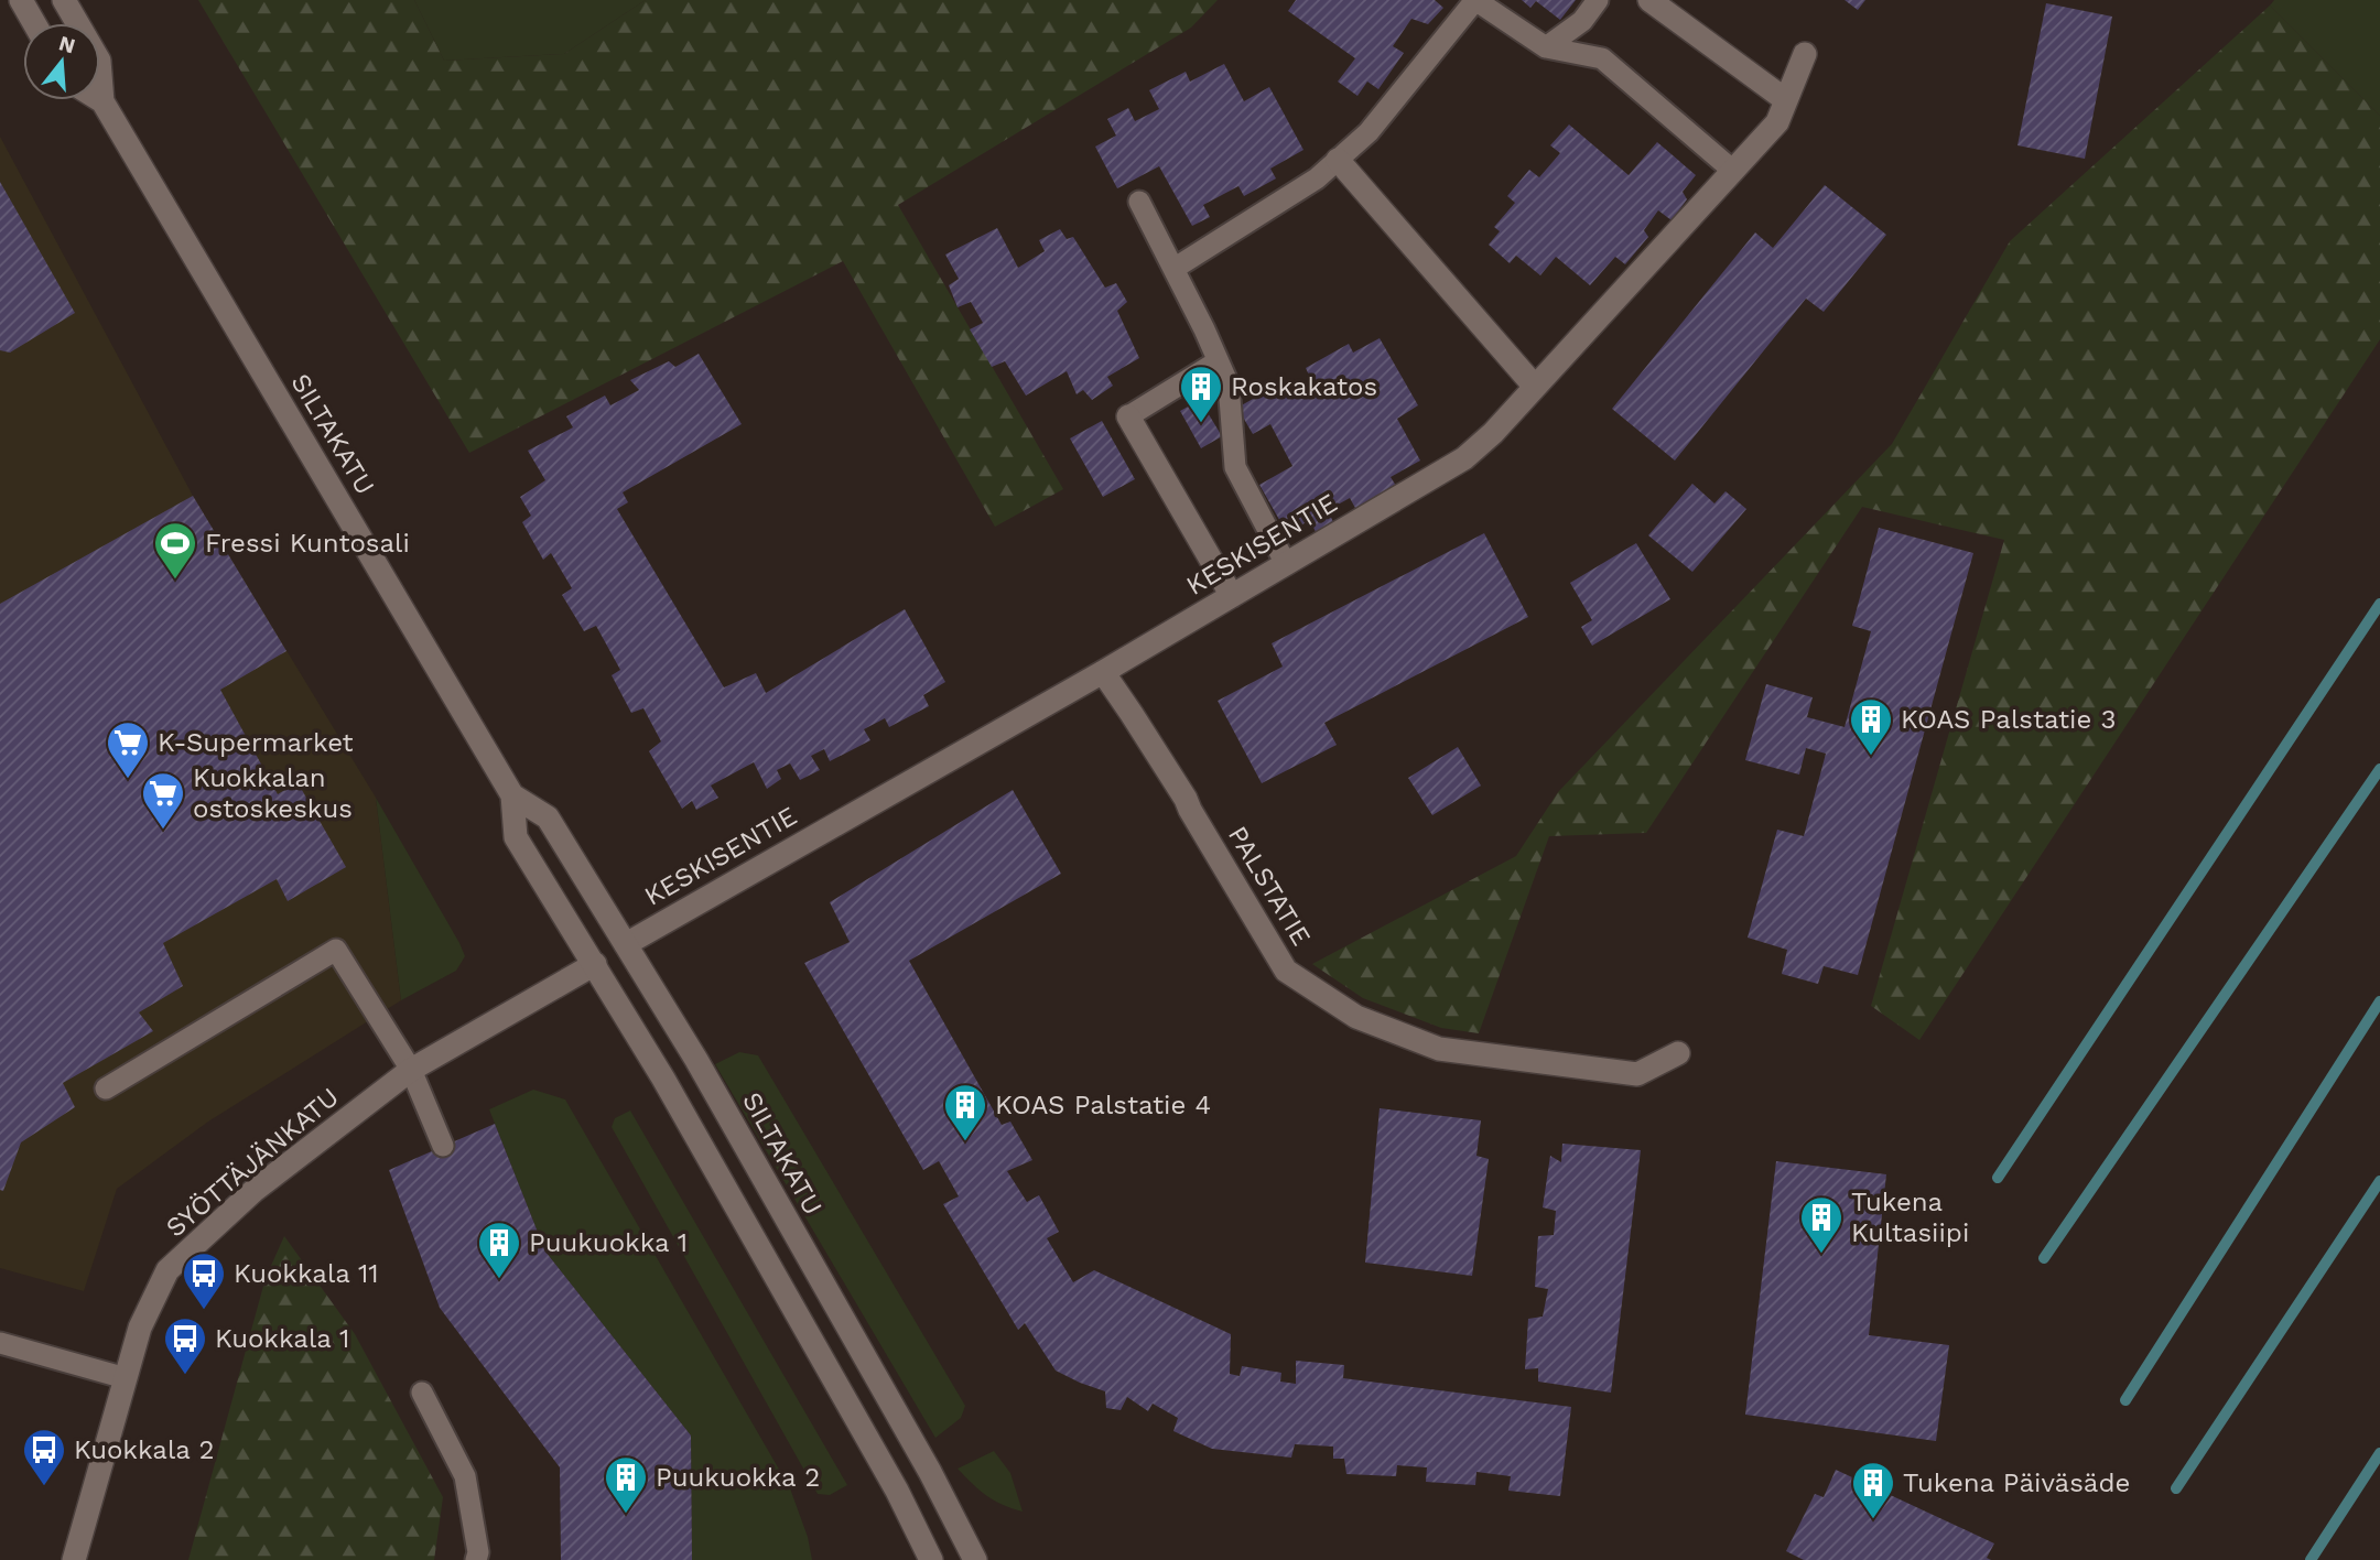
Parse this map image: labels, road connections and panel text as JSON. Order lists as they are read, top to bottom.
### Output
{
  "streets": {
    "street": [
      "SILTAKATU",
      "KESKISENTIE",
      "PALSTATIE",
      "SYÖTTÄJÄNKATU"
    ]
  },
  "crossings": [
    ["SILTAKATU", "KESKISENTIE"],
    ["SILTAKATU", "SYÖTTÄJÄNKATU"],
    ["KESKISENTIE", "PALSTATIE"],
    ["KESKISENTIE", "SYÖTTÄJÄNKATU"]
  ],
  "places": {
    "building": [
      "Roskakatos",
      "KOAS Palstatie 3",
      "KOAS Palstatie 4",
      "Tukena Kultasiipi",
      "Puukuokka 1",
      "Puukuokka 2",
      "Tukena Päiväsäde"
    ],
    "sports": ["Fressi Kuntosali"],
    "supermarket": ["K-Supermarket", "Kuokkalan ostoskeskus"],
    "bus stop": ["Kuokkala 11", "Kuokkala 1", "Kuokkala 2"]
  },
  "north": "top"
}
